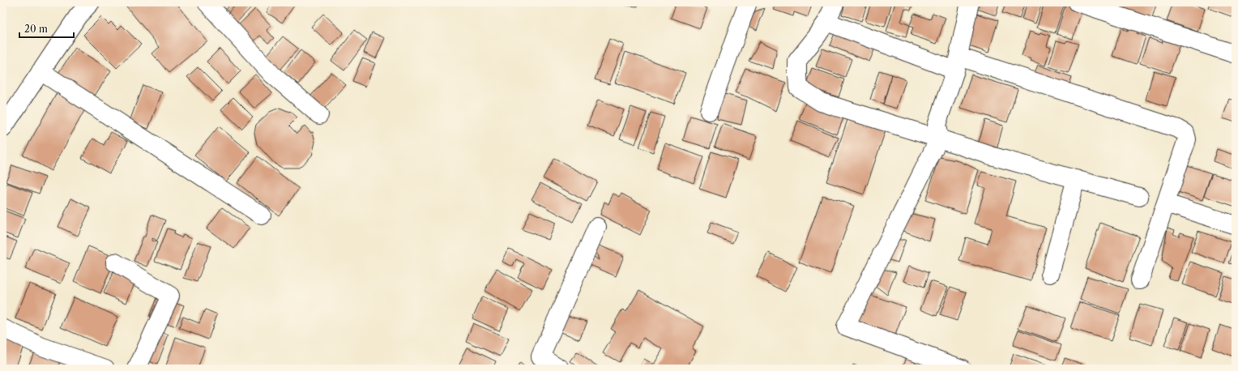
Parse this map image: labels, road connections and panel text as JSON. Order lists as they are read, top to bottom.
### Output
{
  "scale_bar": "20 m"
}
